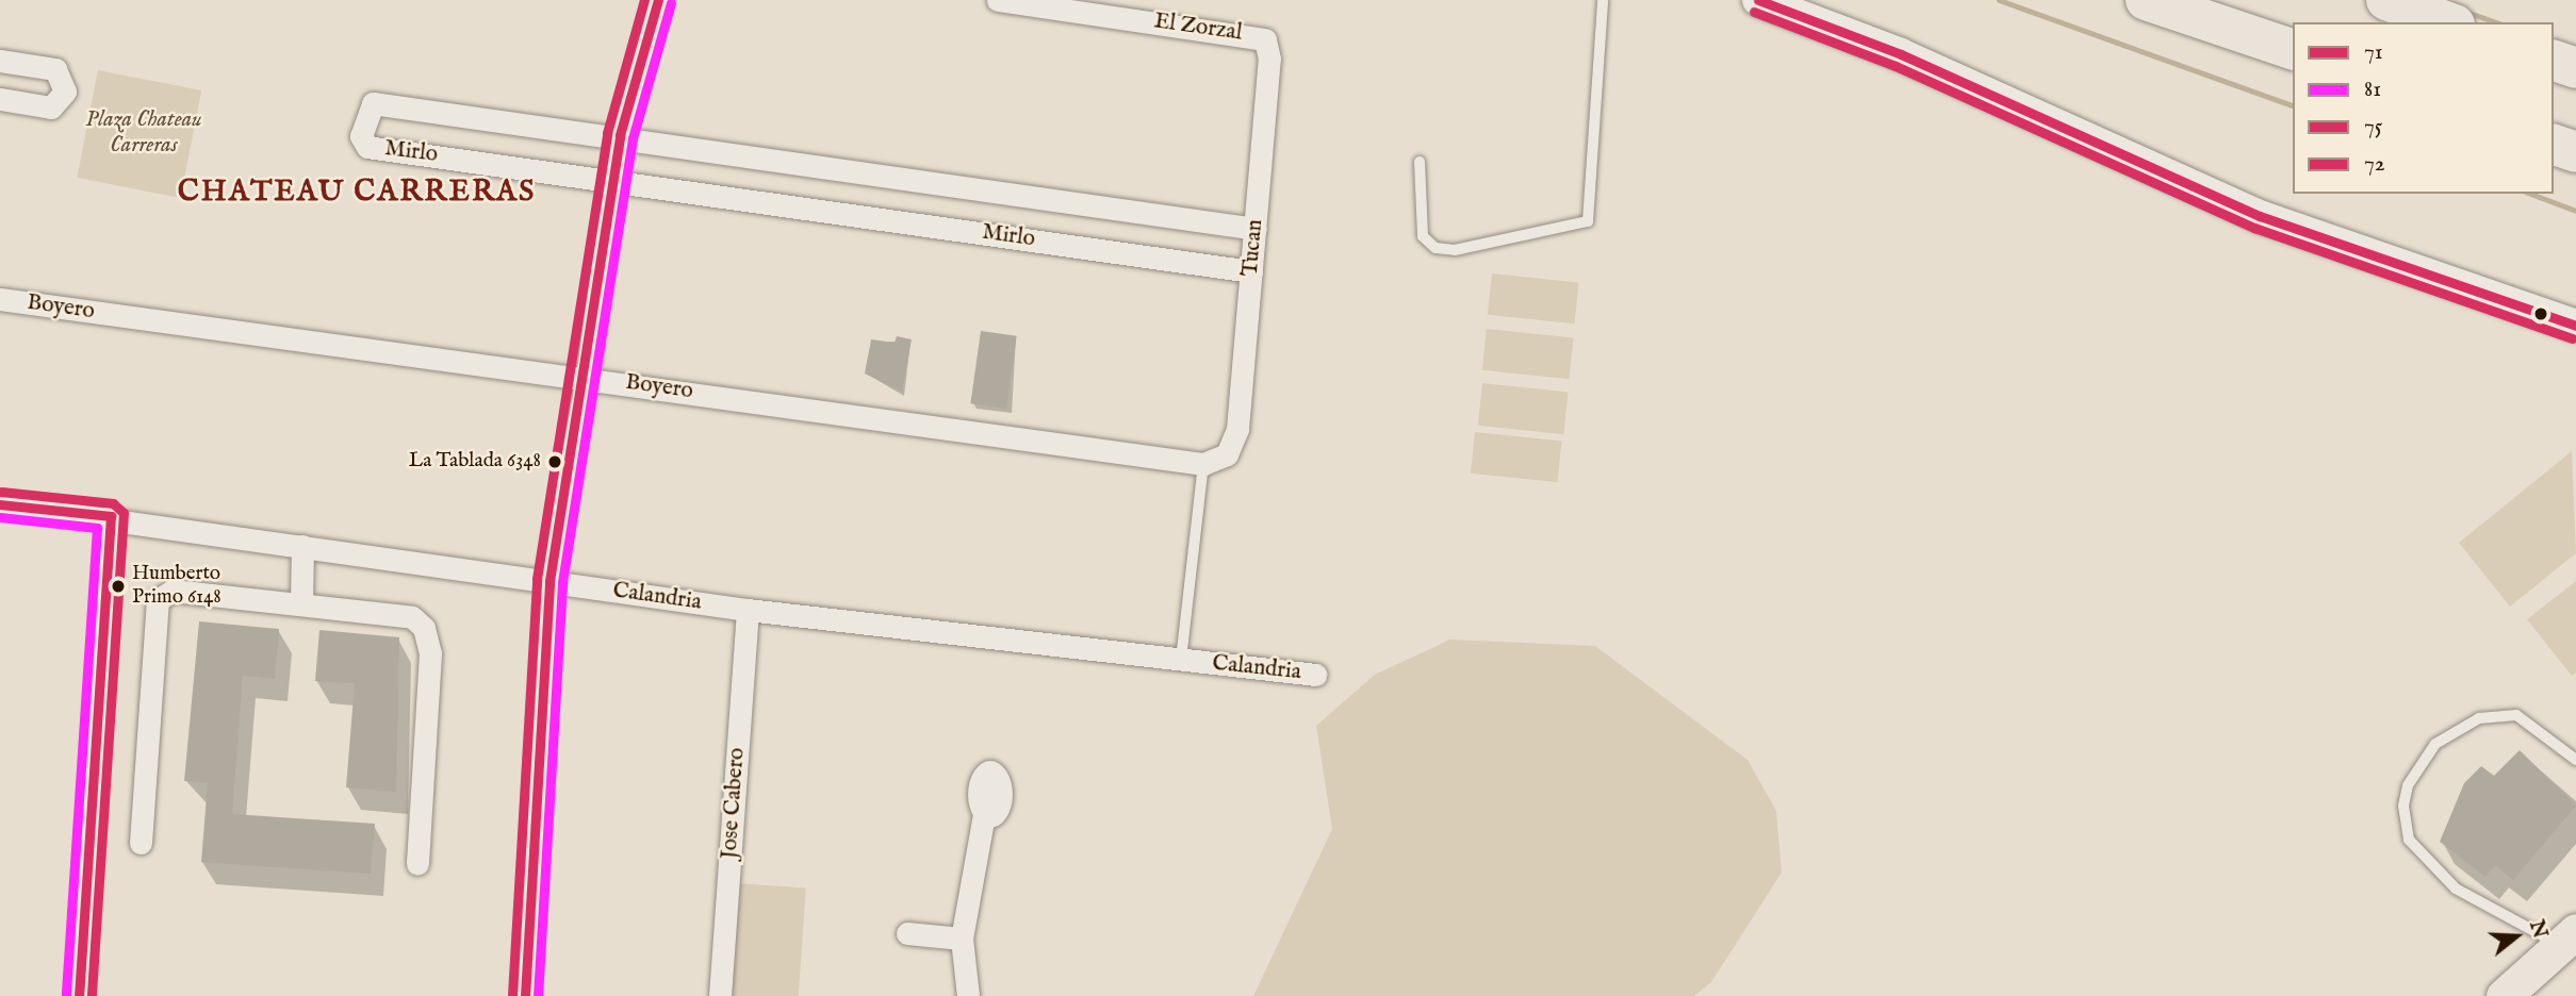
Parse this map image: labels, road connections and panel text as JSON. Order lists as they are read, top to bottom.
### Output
{
  "streets": {
    "street": [
      "El Zorzal",
      "Mirlo",
      "Tucan",
      "Boyero",
      "Calandria",
      "Jose Cabero"
    ]
  },
  "crossings": [
    ["El Zorzal", "Tucan"],
    ["Mirlo", "Tucan"],
    ["Tucan", "Boyero"],
    ["Calandria", "Jose Cabero"]
  ],
  "districts": ["CHATEAU CARRERAS"],
  "parks": ["Plaza Chateau Carreras"],
  "places": ["La Tablada 6348", "Humberto Primo 6148"],
  "lines": [
    "transit line 71",
    "transit line 75",
    "transit line 81",
    "transit line 72"
  ],
  "legend": [
    "71",
    "81",
    "75",
    "72"
  ],
  "north": "right"
}
